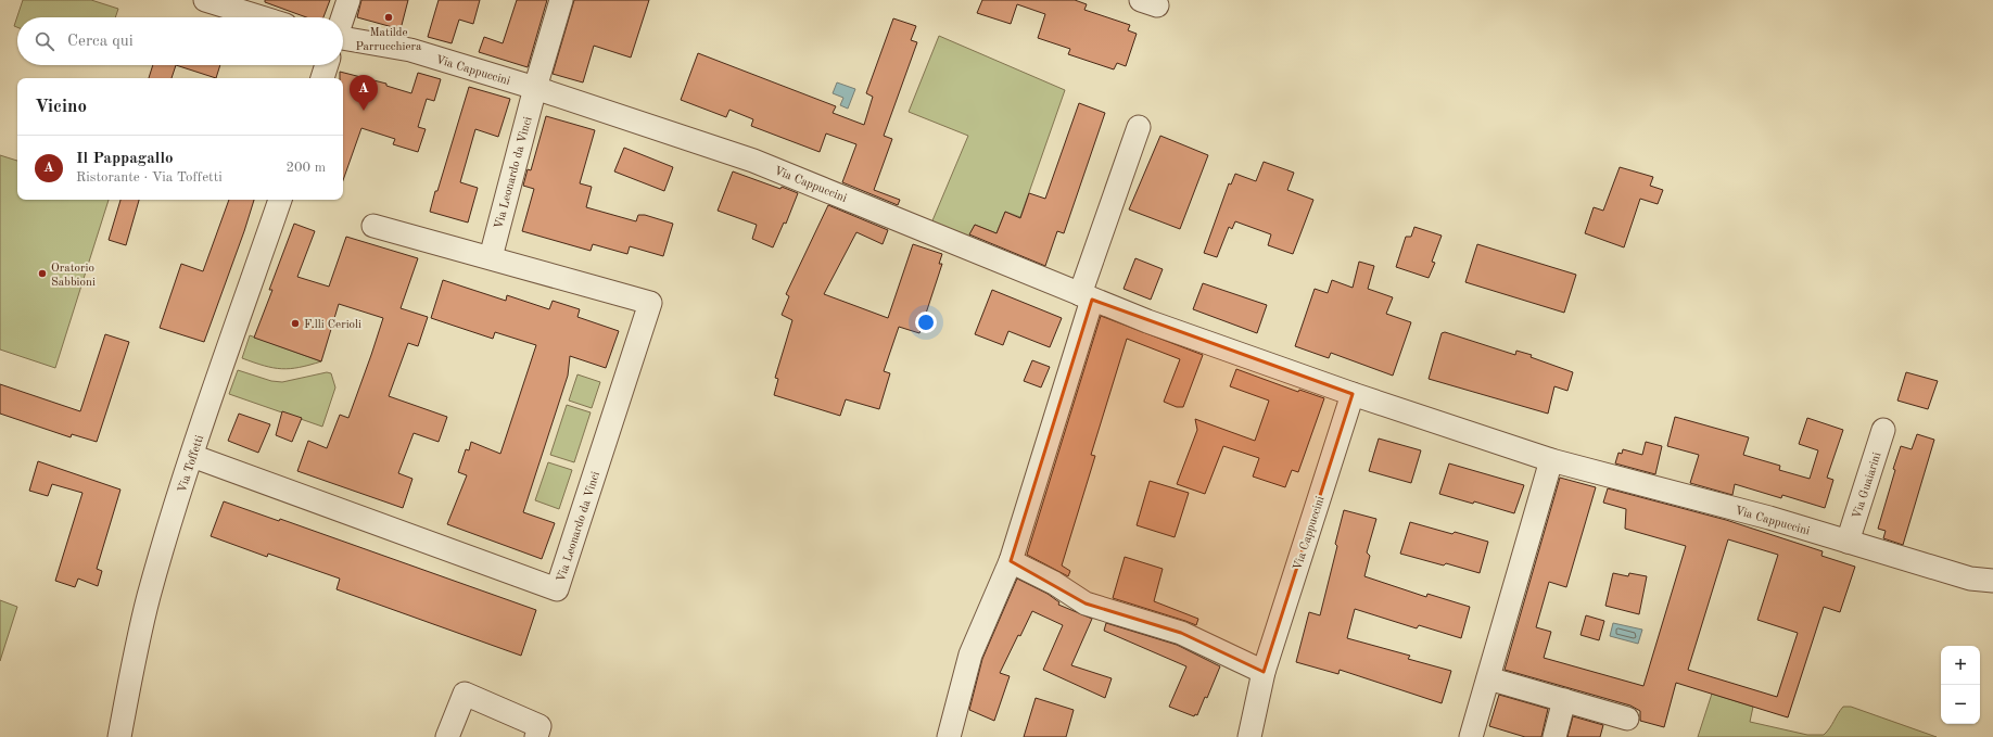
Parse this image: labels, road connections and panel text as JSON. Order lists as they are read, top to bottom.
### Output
{
  "streets": {
    "street": [
      "Via Cappuccini",
      "Via Leonardo da Vinci",
      "Via Toffetti",
      "Via Guaiarini"
    ]
  },
  "crossings": [
    ["Via Cappuccini", "Via Leonardo da Vinci"],
    ["Via Cappuccini", "Via Guaiarini"],
    ["Via Leonardo da Vinci", "Via Toffetti"]
  ],
  "places": ["Matilde Parrucchiera", "Oratorio Sabbioni", "F.lli Cerioli"],
  "page": {
    "search": "Cerca qui",
    "pins": "A",
    "heading": "Vicino",
    "list": [
      {
        "mark": "A",
        "name": "Il Pappagallo",
        "note": "Ristorante · Via Toffetti",
        "value": "200 m"
      }
    ],
    "map_buttons": ["+", "−"]
  }
}
